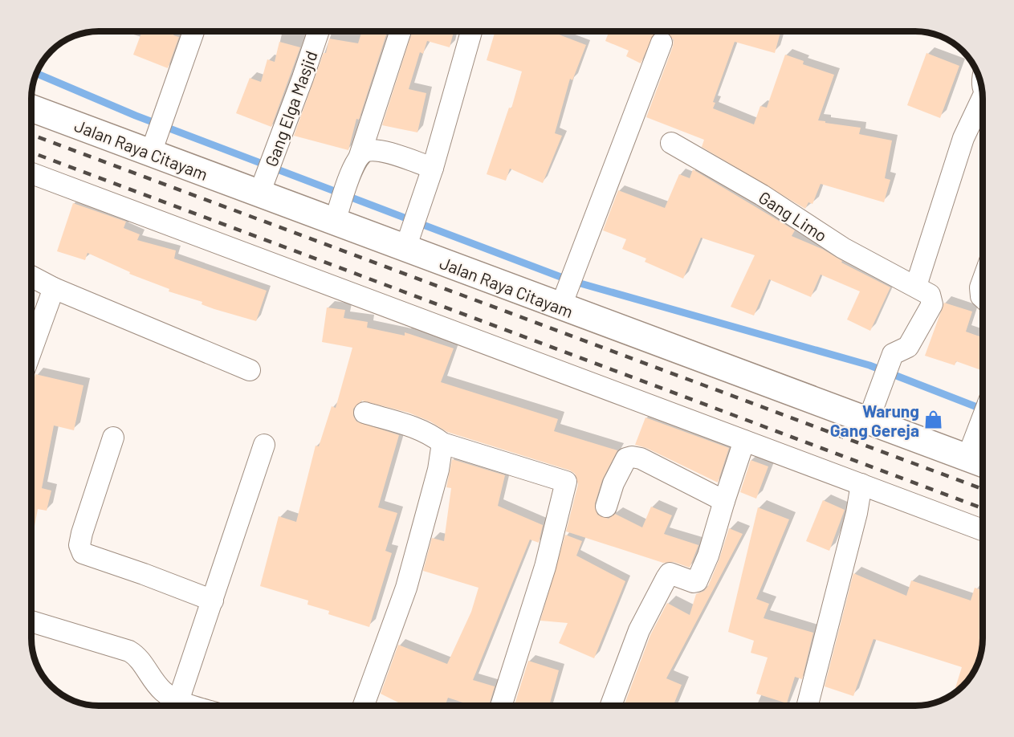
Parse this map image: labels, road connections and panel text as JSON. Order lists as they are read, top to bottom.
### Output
{
  "streets": {
    "main road": ["Jalan Raya Citayam"],
    "street": ["Gang Elga Masjid", "Gang Limo"]
  },
  "crossings": [
    ["Gang Elga Masjid", "Jalan Raya Citayam"]
  ],
  "places": {
    "shop": ["Warung Gang Gereja"]
  }
}
